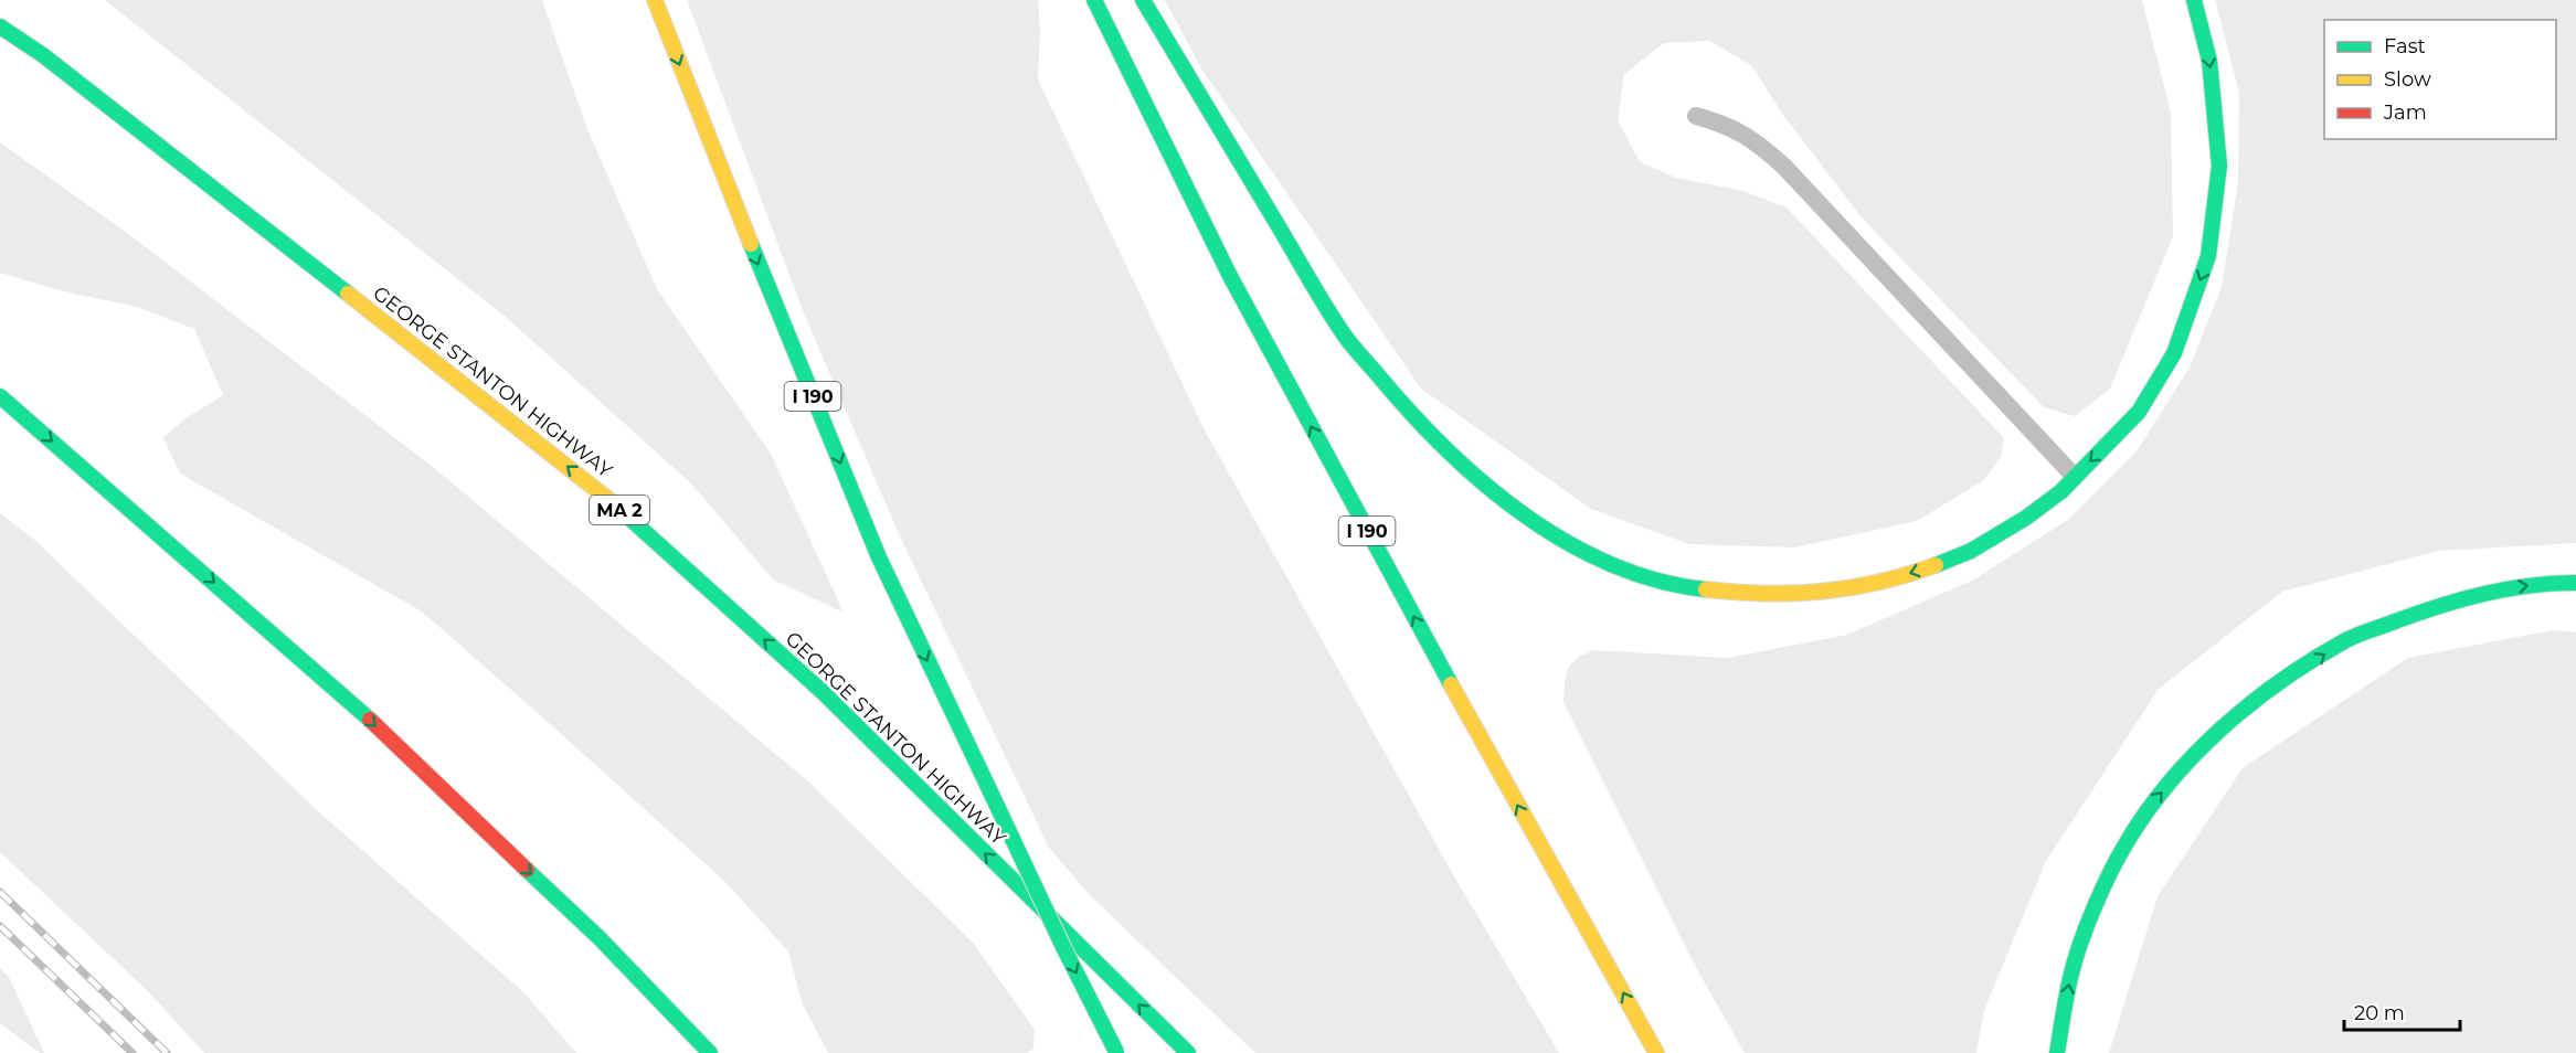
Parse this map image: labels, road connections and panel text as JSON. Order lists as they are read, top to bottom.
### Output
{
  "streets": {
    "highway": ["GEORGE STANTON HIGHWAY", "I 190", "MA 2"]
  },
  "legend": ["Fast", "Slow", "Jam"],
  "scale_bar": "20 m"
}
